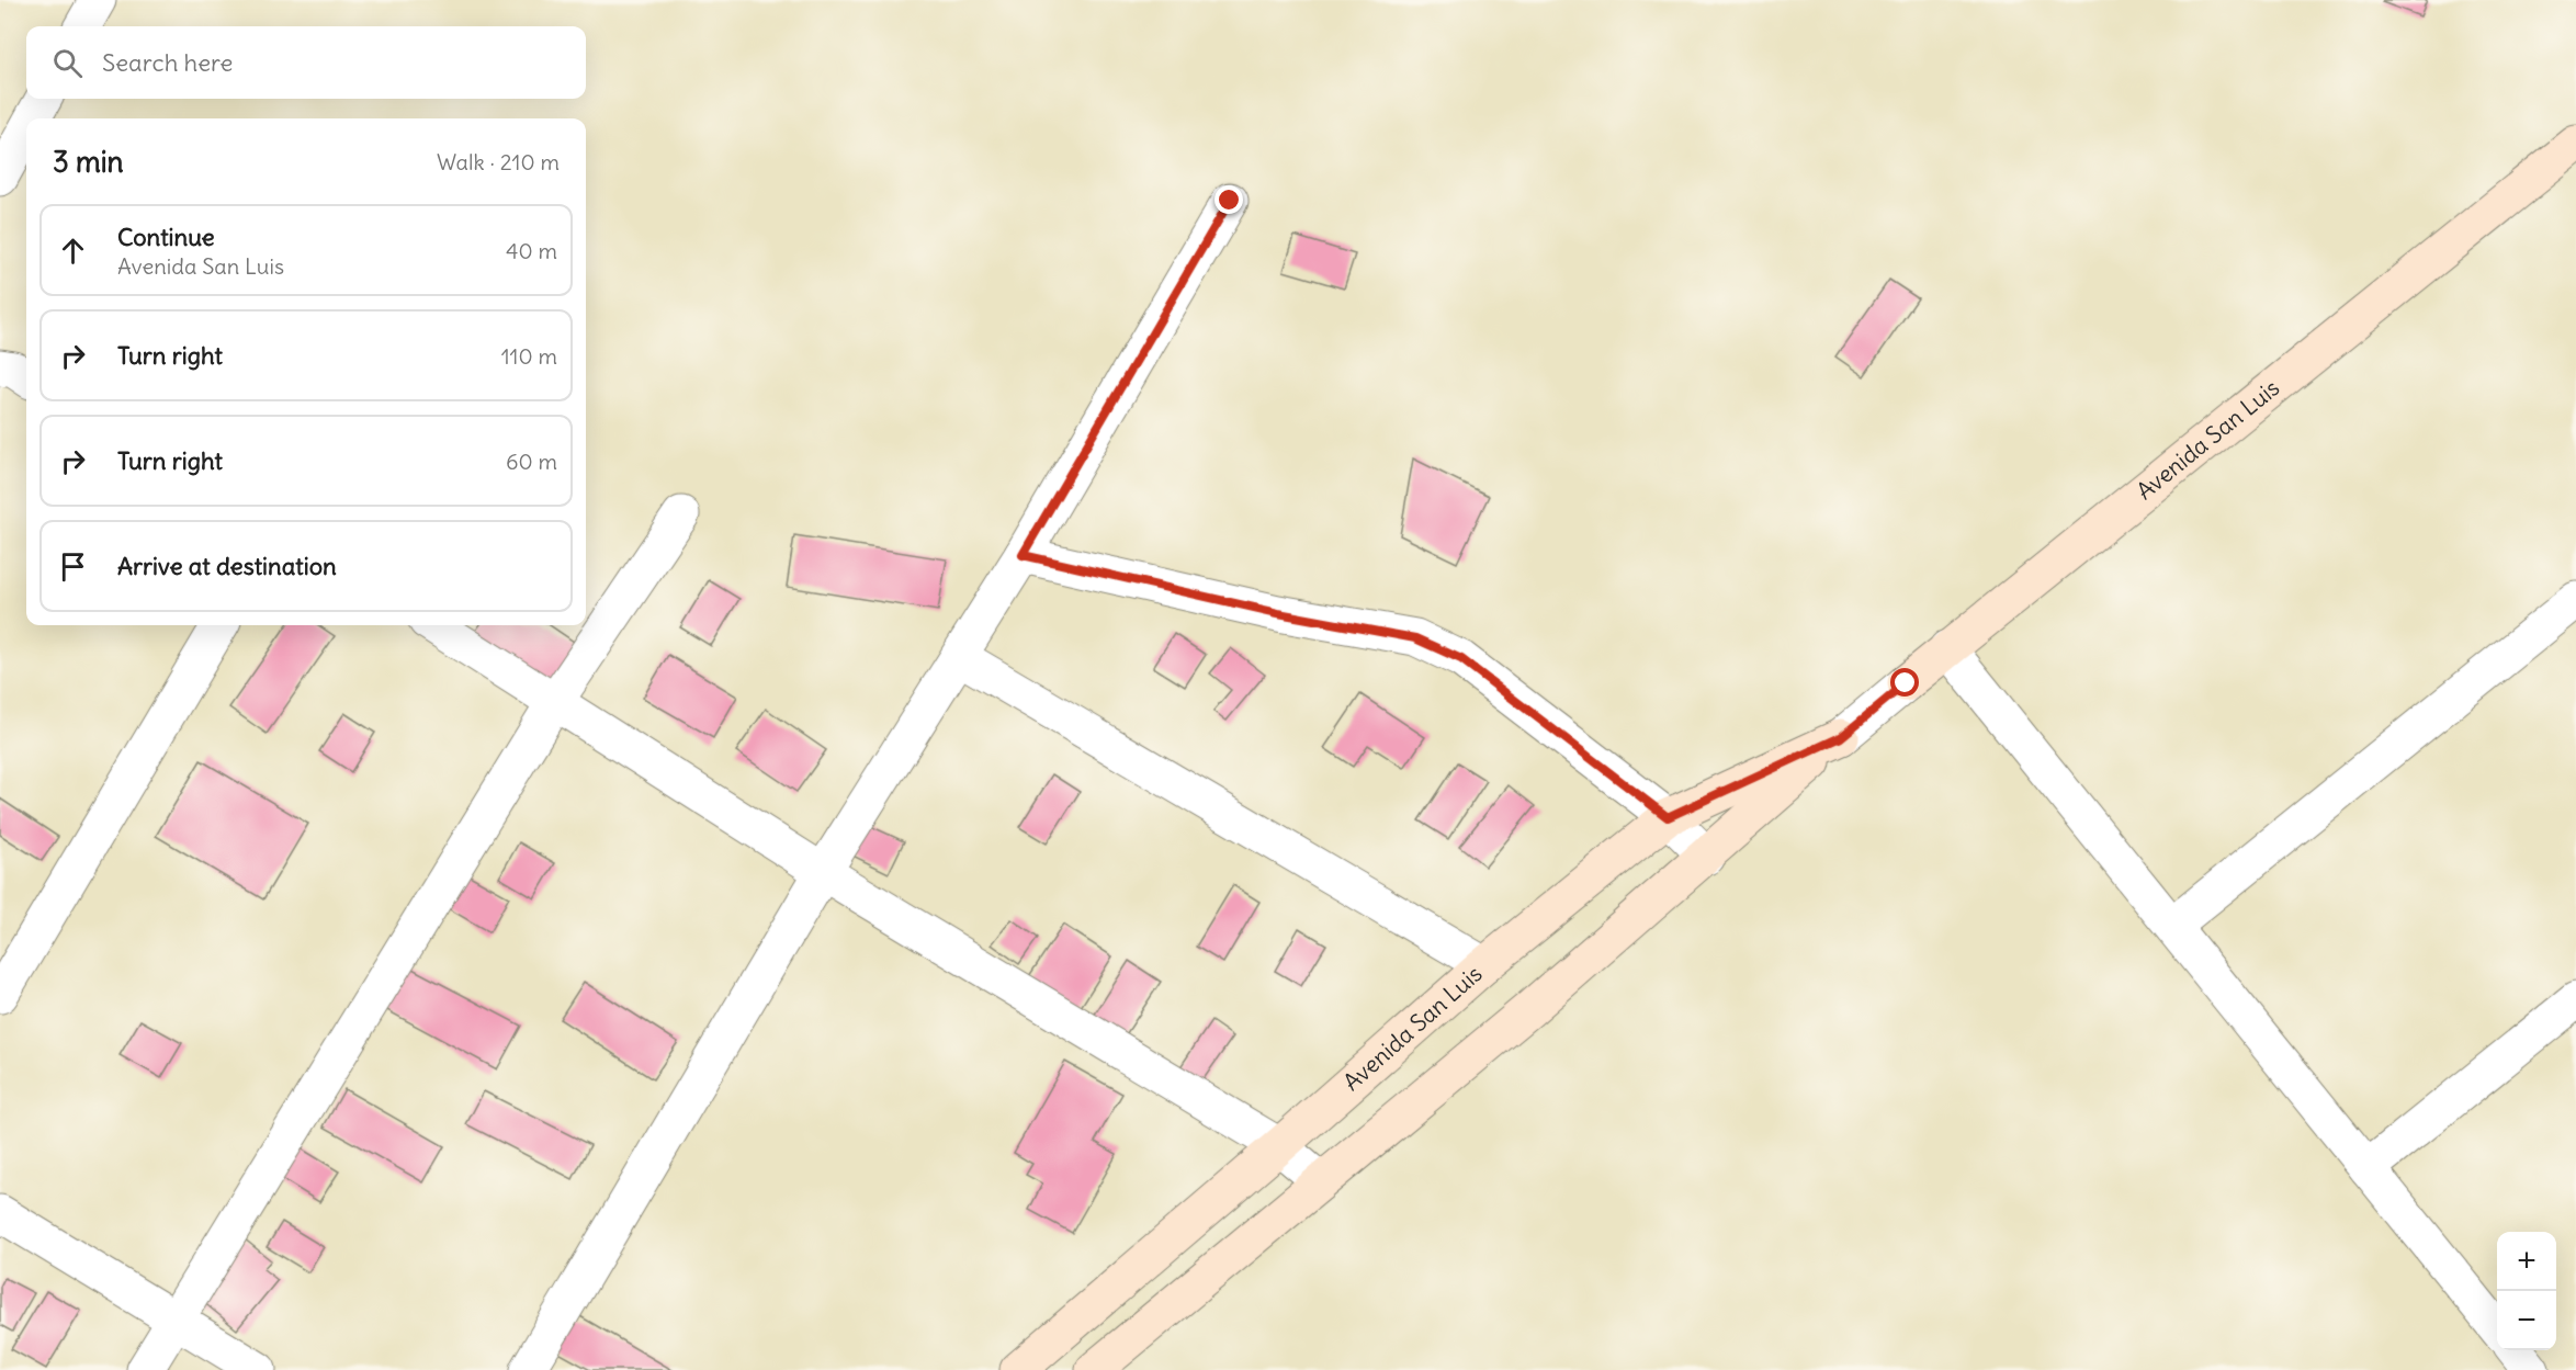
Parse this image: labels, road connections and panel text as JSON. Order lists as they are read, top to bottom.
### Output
{
  "streets": {
    "main road": ["Avenida San Luis"]
  },
  "page": {
    "search": "Search here",
    "heading": ["3 min", "Walk · 210 m"],
    "list": [
      ["Continue", "Avenida San Luis", "40 m"],
      ["Turn right", "110 m"],
      ["Turn right", "60 m"],
      "Arrive at destination"
    ],
    "map_buttons": ["+", "−"]
  }
}
